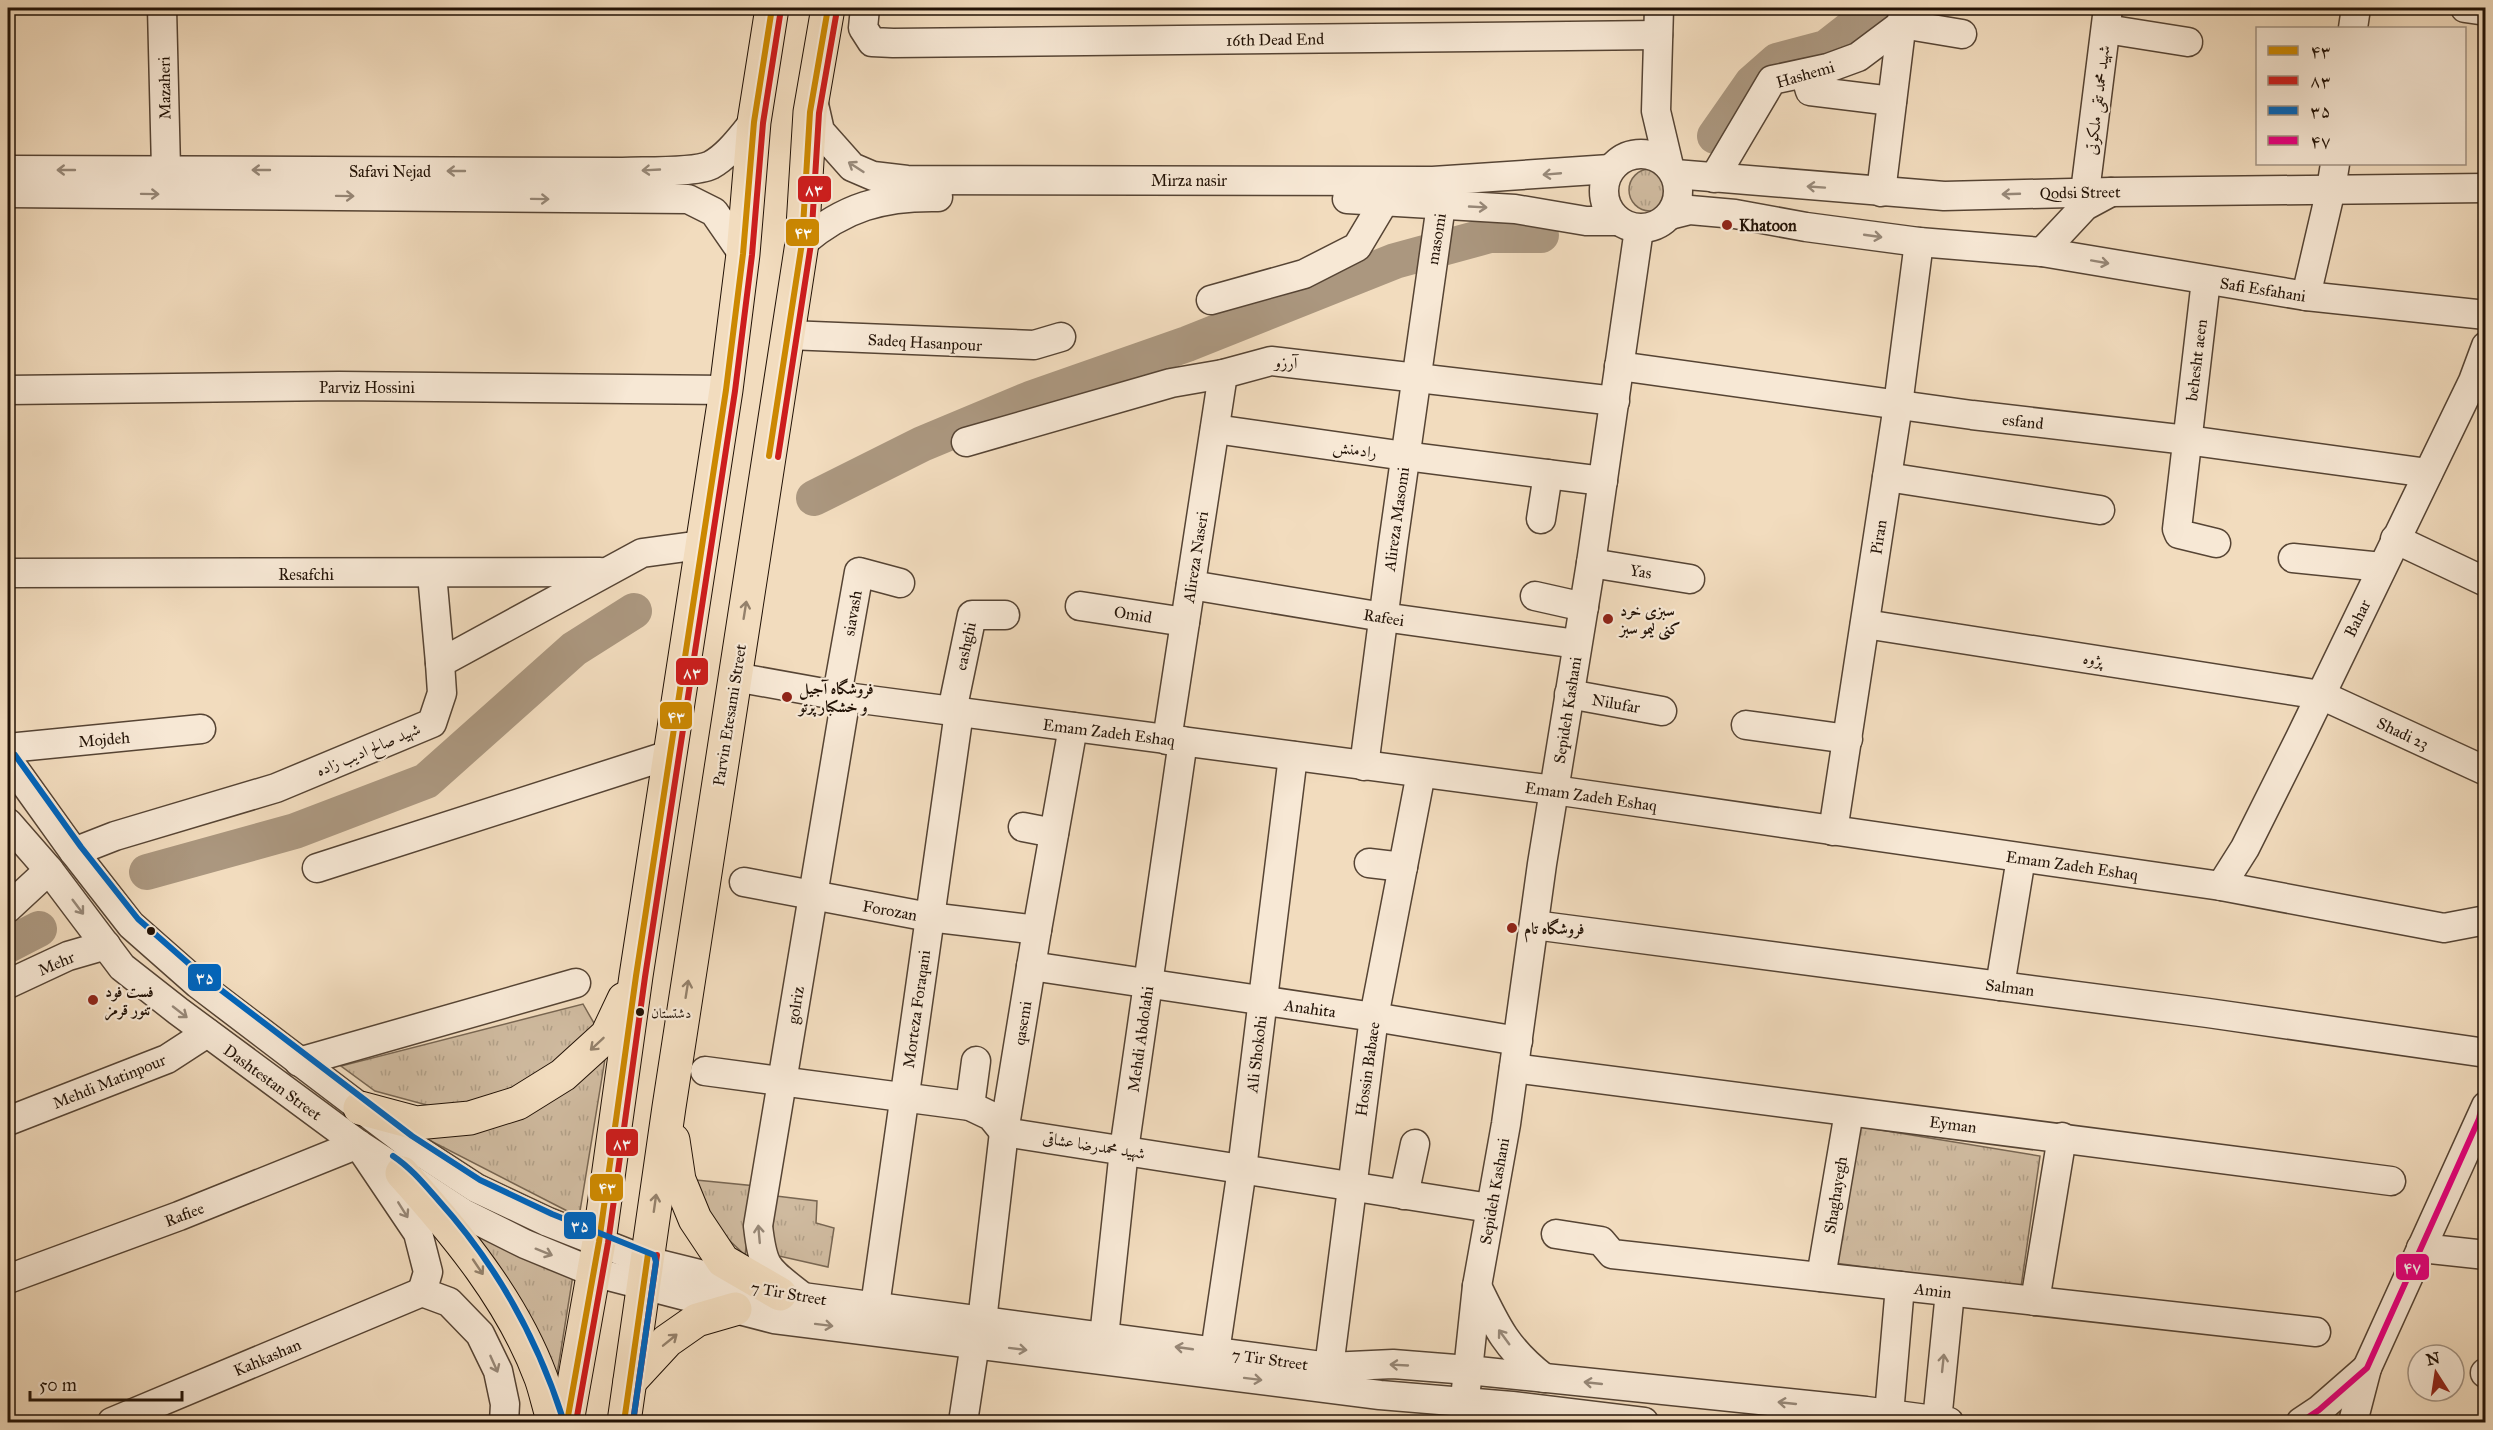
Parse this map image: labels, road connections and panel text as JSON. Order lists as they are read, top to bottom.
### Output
{
  "streets": {
    "main road": ["Parvin Etesami Street"],
    "street": [
      "16th Dead End",
      "Hashemi",
      "Mazaheri",
      "شهید محمد تقی ملکوتی",
      "Safavi Nejad",
      "Mirza nasir",
      "Qodsi Street",
      "masomi",
      "Safi Esfahani",
      "Sadeq Hasanpour",
      "behesht aeen",
      "آرزو",
      "Parviz Hossini",
      "esfand",
      "رادمنش",
      "Alireza Masomi",
      "Piran",
      "Alireza Naseri",
      "Yas",
      "Resafchi",
      "siavash",
      "Omid",
      "Rafeei",
      "Bahar",
      "eashghi",
      "پژوه",
      "Nilufar",
      "Sepideh Kashani",
      "Emam Zadeh Eshaq",
      "Shadi 23",
      "Mojdeh",
      "شهید صالح ادیب زاده",
      "Forozan",
      "Mehr",
      "Salman",
      "golriz",
      "Anahita",
      "Morteza Foraqani",
      "qasemi",
      "Mehdi Abdolahi",
      "Ali Shokohi",
      "Hossin Babaee",
      "Mehdi Matinpour",
      "Dashtestan Street",
      "Eyman",
      "شهید محمدرضا عشاقی",
      "Shaghayegh",
      "Rafiee",
      "Amin",
      "7 Tir Street",
      "Kahkashan"
    ]
  },
  "crossings": [
    ["Hashemi", "Qodsi Street"],
    ["Mazaheri", "Safavi Nejad"],
    ["شهید محمد تقی ملکوتی", "Qodsi Street"],
    ["Mirza nasir", "Qodsi Street"],
    ["Mirza nasir", "masomi"],
    ["Mirza nasir", "Sepideh Kashani"],
    ["Mirza nasir", "Parvin Etesami Street"],
    ["Qodsi Street", "Sepideh Kashani"],
    ["masomi", "Alireza Masomi"],
    ["Safi Esfahani", "behesht aeen"],
    ["Sadeq Hasanpour", "Parvin Etesami Street"],
    ["behesht aeen", "esfand"],
    ["آرزو", "Alireza Masomi"],
    ["آرزو", "Alireza Naseri"],
    ["آرزو", "Sepideh Kashani"],
    ["esfand", "Piran"],
    ["esfand", "Bahar"],
    ["esfand", "Sepideh Kashani"],
    ["رادمنش", "Alireza Masomi"],
    ["رادمنش", "Alireza Naseri"],
    ["رادمنش", "Sepideh Kashani"],
    ["Alireza Masomi", "Rafeei"],
    ["Alireza Masomi", "Emam Zadeh Eshaq"],
    ["Piran", "پژوه"],
    ["Piran", "Emam Zadeh Eshaq"],
    ["Alireza Naseri", "Omid"],
    ["Alireza Naseri", "Rafeei"],
    ["Alireza Naseri", "Emam Zadeh Eshaq"],
    ["Alireza Naseri", "Mehdi Abdolahi"],
    ["Yas", "Sepideh Kashani"],
    ["Resafchi", "شهید صالح ادیب زاده"],
    ["siavash", "Emam Zadeh Eshaq"],
    ["siavash", "golriz"],
    ["Rafeei", "Sepideh Kashani"],
    ["Bahar", "پژوه"],
    ["Bahar", "Emam Zadeh Eshaq"],
    ["Bahar", "Shadi 23"],
    ["eashghi", "Emam Zadeh Eshaq"],
    ["eashghi", "Morteza Foraqani"],
    ["پژوه", "Shadi 23"],
    ["Nilufar", "Sepideh Kashani"],
    ["Sepideh Kashani", "Emam Zadeh Eshaq"],
    ["Sepideh Kashani", "Salman"],
    ["Sepideh Kashani", "Anahita"],
    ["Sepideh Kashani", "Eyman"],
    ["Sepideh Kashani", "شهید محمدرضا عشاقی"],
    ["Sepideh Kashani", "7 Tir Street"],
    ["Parvin Etesami Street", "Emam Zadeh Eshaq"],
    ["Parvin Etesami Street", "7 Tir Street"],
    ["Emam Zadeh Eshaq", "golriz"],
    ["Emam Zadeh Eshaq", "Morteza Foraqani"],
    ["Emam Zadeh Eshaq", "qasemi"],
    ["Emam Zadeh Eshaq", "Mehdi Abdolahi"],
    ["Emam Zadeh Eshaq", "Ali Shokohi"],
    ["Emam Zadeh Eshaq", "Hossin Babaee"],
    ["شهید صالح ادیب زاده", "Dashtestan Street"],
    ["Forozan", "golriz"],
    ["Forozan", "Morteza Foraqani"],
    ["Forozan", "qasemi"],
    ["Mehr", "Dashtestan Street"],
    ["golriz", "7 Tir Street"],
    ["Anahita", "qasemi"],
    ["Anahita", "Mehdi Abdolahi"],
    ["Anahita", "Ali Shokohi"],
    ["Anahita", "Hossin Babaee"],
    ["Anahita", "Eyman"],
    ["Morteza Foraqani", "7 Tir Street"],
    ["qasemi", "شهید محمدرضا عشاقی"],
    ["qasemi", "7 Tir Street"],
    ["Mehdi Abdolahi", "شهید محمدرضا عشاقی"],
    ["Mehdi Abdolahi", "7 Tir Street"],
    ["Ali Shokohi", "شهید محمدرضا عشاقی"],
    ["Ali Shokohi", "7 Tir Street"],
    ["Hossin Babaee", "شهید محمدرضا عشاقی"],
    ["Hossin Babaee", "7 Tir Street"],
    ["Mehdi Matinpour", "Dashtestan Street"],
    ["Dashtestan Street", "Rafiee"],
    ["Dashtestan Street", "7 Tir Street"],
    ["Eyman", "Shaghayegh"],
    ["Shaghayegh", "Amin"]
  ],
  "one_way": ["golriz"],
  "places": [
    "Khatoon",
    "سبزی خرد کنی لیمو سبز",
    "فروشگاه آجیل و خشکبار پرتو",
    "فروشگاه تام",
    "فست فود تنور قرمز",
    "دشتستان"
  ],
  "lines": [
    "transit line ۴۳",
    "transit line ۸۳",
    "transit line ۳۵",
    "transit line ۴۷"
  ],
  "legend": [
    "۴۳",
    "۸۳",
    "۳۵",
    "۴۷"
  ],
  "scale_bar": "50 m",
  "north": "top"
}
